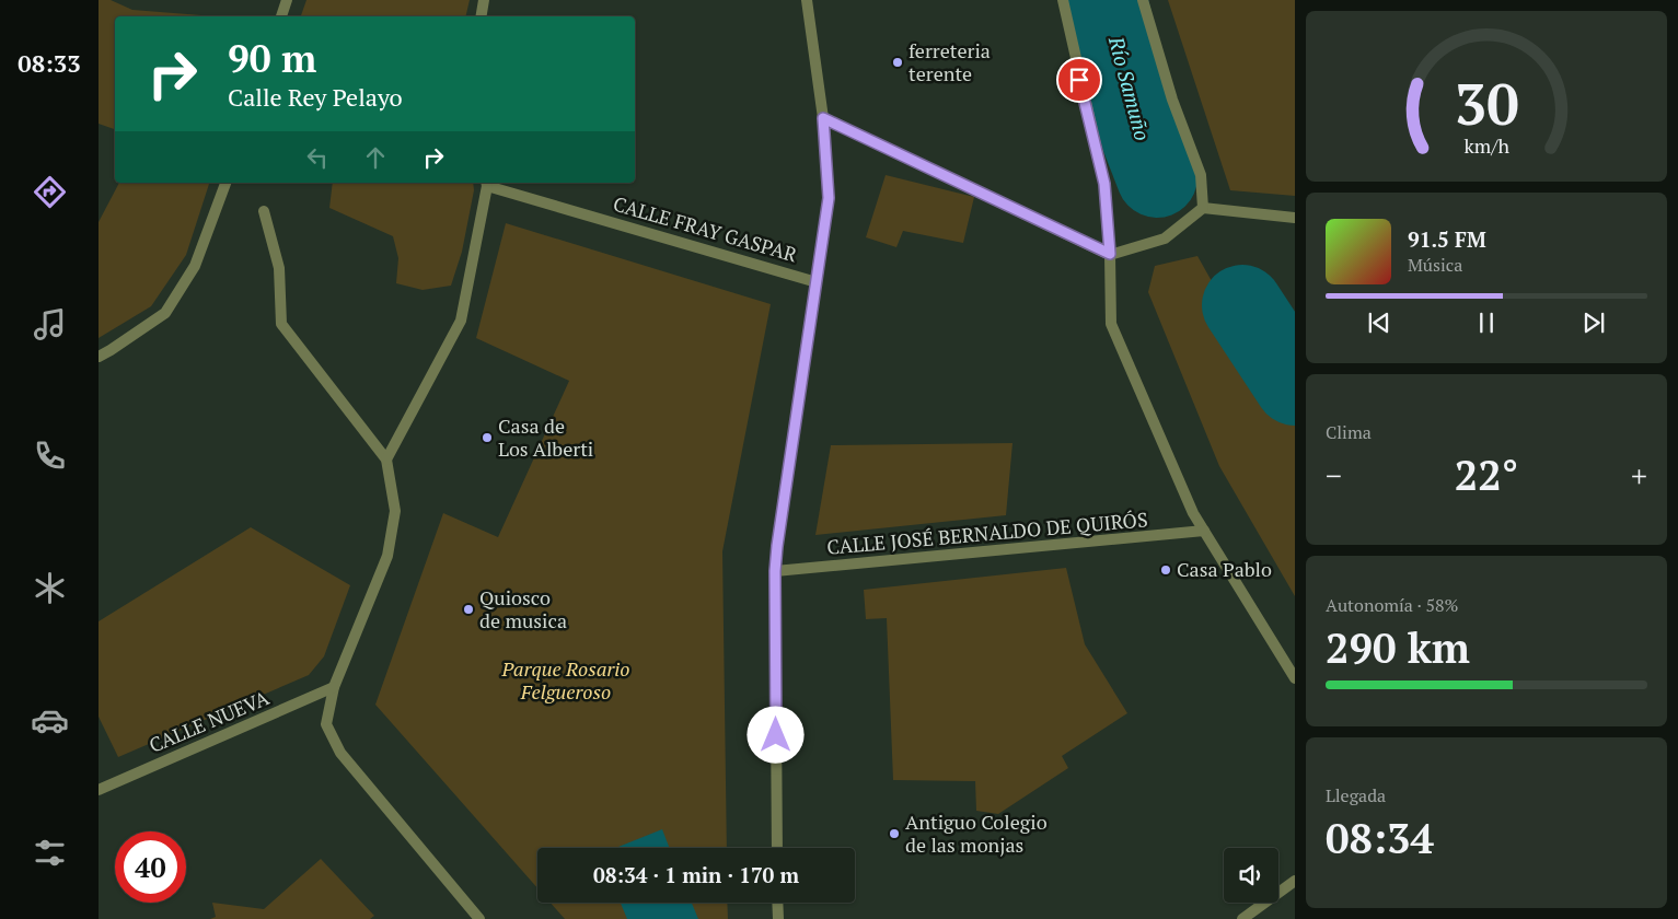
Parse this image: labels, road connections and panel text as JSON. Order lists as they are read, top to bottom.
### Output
{
  "streets": {
    "street": ["CALLE FRAY GASPAR", "CALLE JOSÉ BERNALDO DE QUIRÓS", "CALLE NUEVA"]
  },
  "water": ["Río Samuño"],
  "parks": ["Parque Rosario Felgueroso"],
  "places": [
    "ferreteria terente",
    "Casa de Los Alberti",
    "Casa Pablo",
    "Quiosco de musica",
    "Antiguo Colegio de las monjas"
  ],
  "page": {
    "tabs": "08:33",
    "turn": ["90 m", "Calle Rey Pelayo"],
    "song": ["91.5 FM", "Música"],
    "tile": [
      "Clima",
      ["Autonomía · 58%", "290 km"],
      ["Llegada", "08:34"]
    ],
    "heat": ["−", "22°", "+"],
    "limit": "40",
    "trip": "08:34 · 1 min · 170 m",
    "gauge": ["30", "km/h"]
  }
}
